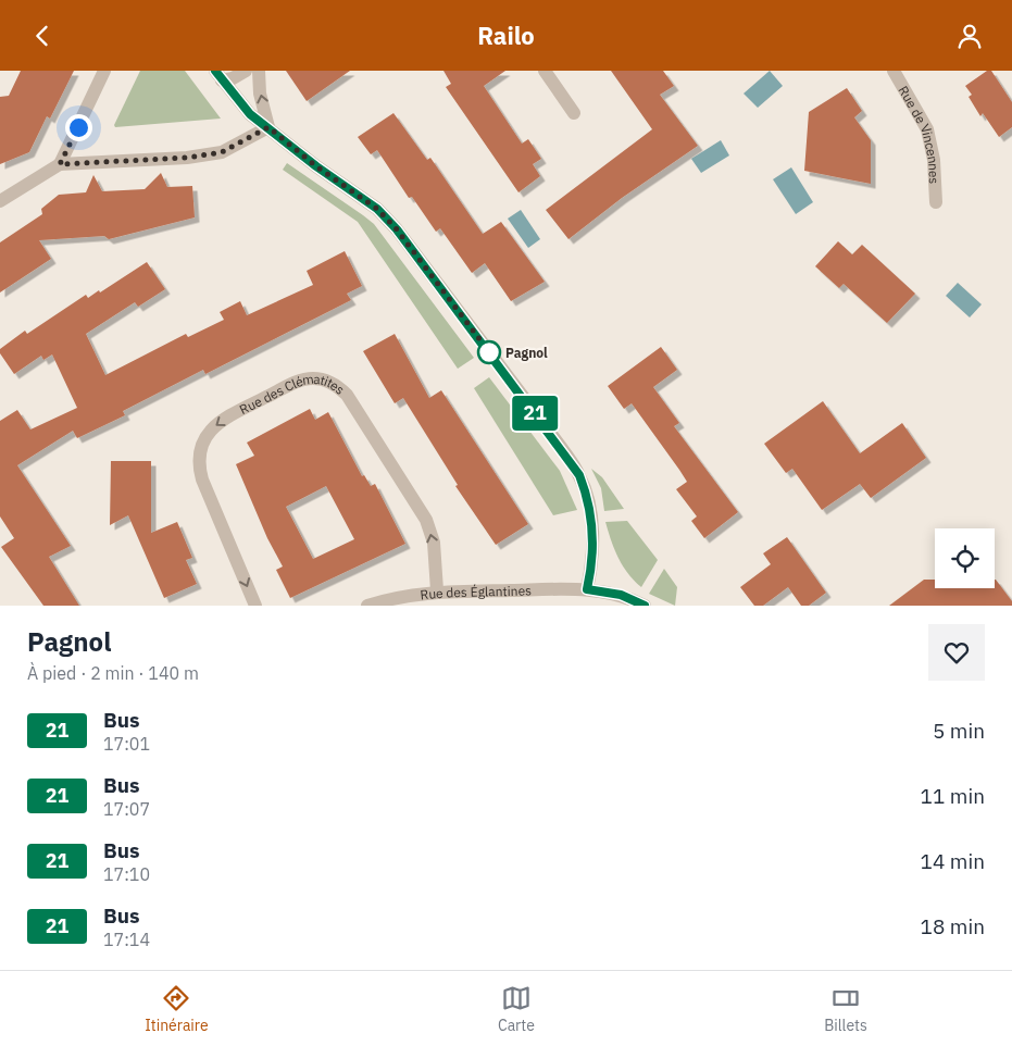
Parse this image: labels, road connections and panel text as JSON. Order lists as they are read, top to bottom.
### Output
{
  "streets": {
    "street": ["Rue de Vincennes", "Rue des Clématites", "Rue des Églantines"]
  },
  "crossings": [
    ["Rue des Clématites", "Rue des Églantines"]
  ],
  "places": ["Pagnol"],
  "lines": ["bus line 21"],
  "page": {
    "header": "Railo",
    "on_map": "21",
    "heading": ["Pagnol", "À pied · 2 min · 140 m"],
    "list": [
      {
        "mark": "21",
        "name": "Bus",
        "note": "17:01",
        "value": "5 min"
      },
      {
        "mark": "21",
        "name": "Bus",
        "note": "17:07",
        "value": "11 min"
      },
      {
        "mark": "21",
        "name": "Bus",
        "note": "17:10",
        "value": "14 min"
      },
      {
        "mark": "21",
        "name": "Bus",
        "note": "17:14",
        "value": "18 min"
      }
    ],
    "tabs": ["Itinéraire", "Carte", "Billets"]
  }
}
